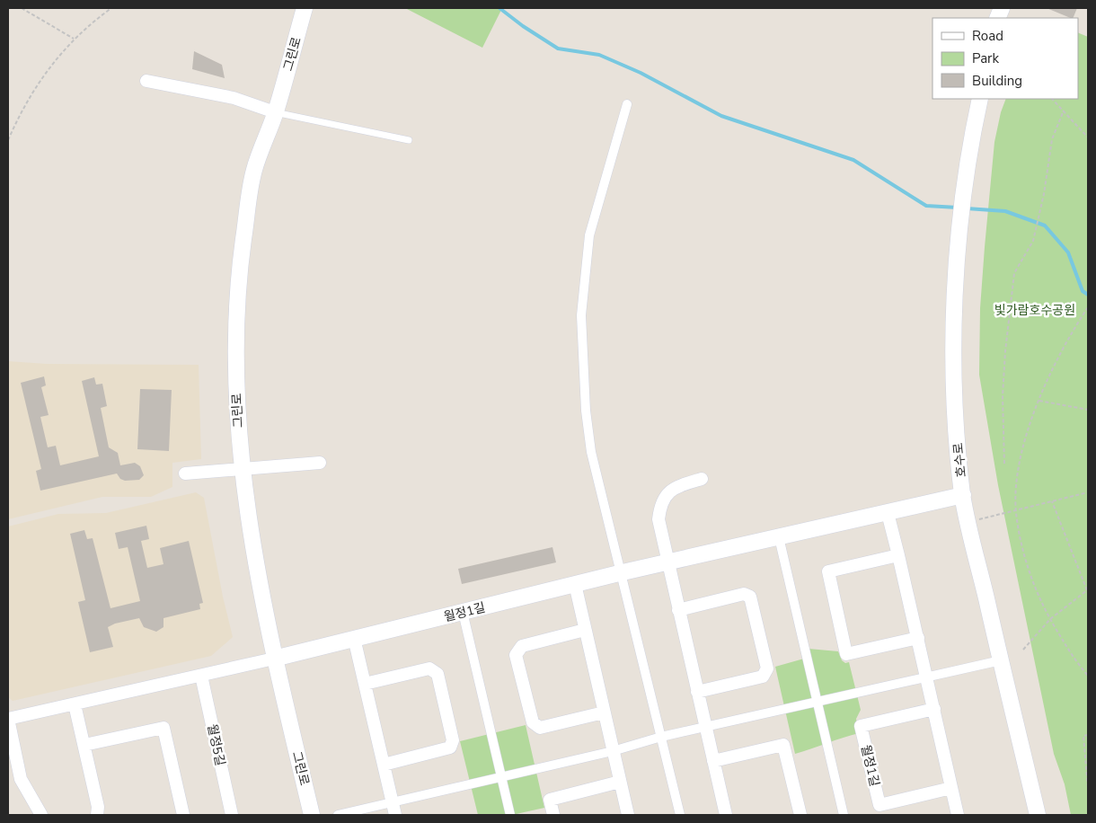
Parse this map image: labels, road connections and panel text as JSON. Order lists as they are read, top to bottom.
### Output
{
  "streets": {
    "street": [
      "그린로",
      "호수로",
      "월정1길",
      "월정5길"
    ]
  },
  "crossings": [
    ["그린로", "월정1길"],
    ["호수로", "월정1길"]
  ],
  "parks": ["빛가람호수공원"],
  "legend": ["Road", "Park", "Building"]
}
